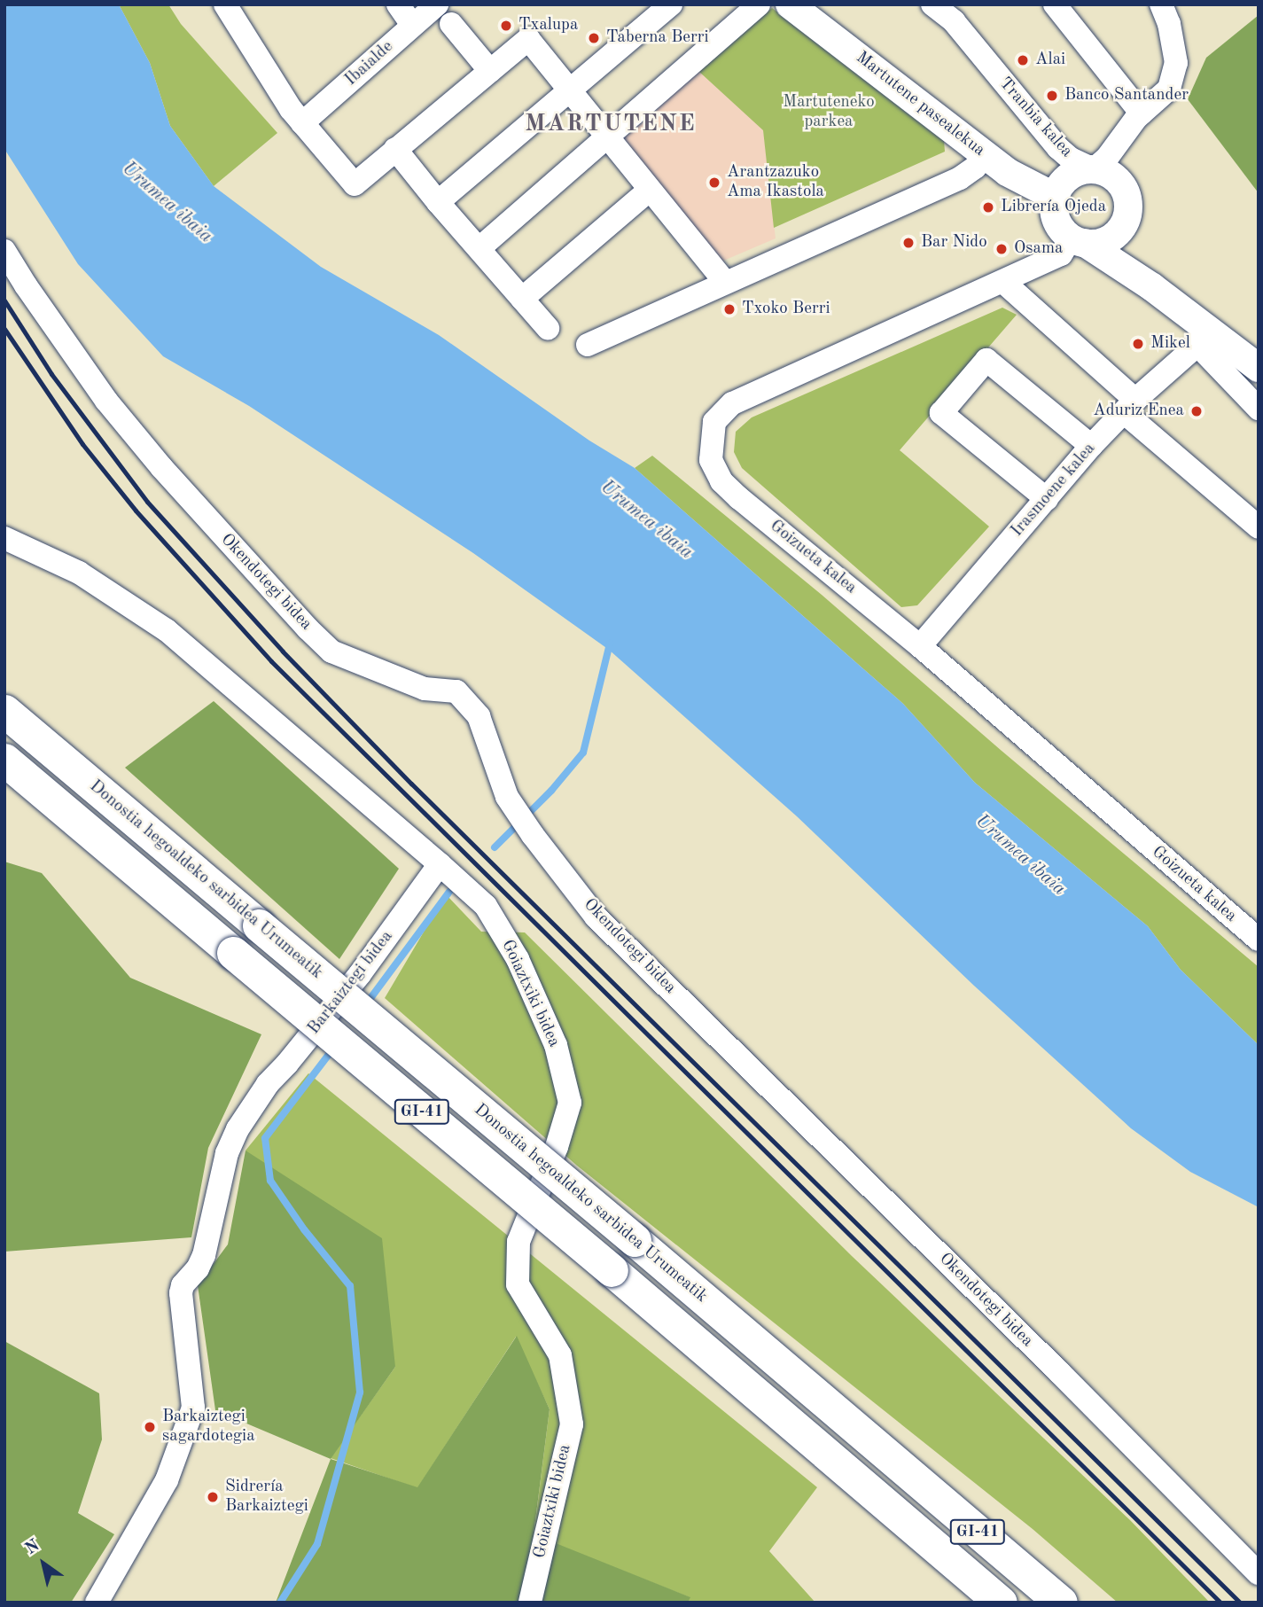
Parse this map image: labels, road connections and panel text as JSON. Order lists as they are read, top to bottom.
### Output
{
  "streets": {
    "highway": ["Donostia hegoaldeko sarbidea Urumeatik", "GI-41"],
    "main road": ["Martutene pasealekua"],
    "street": [
      "Ibaialde",
      "Tranbia kalea",
      "Irasmoene kalea",
      "Goizueta kalea",
      "Okendotegi bidea",
      "Barkaiztegi bidea",
      "Goiaztxiki bidea"
    ]
  },
  "crossings": [
    ["Martutene pasealekua", "Tranbia kalea"],
    ["Martutene pasealekua", "Goizueta kalea"],
    ["Tranbia kalea", "Goizueta kalea"],
    ["Irasmoene kalea", "Goizueta kalea"],
    ["Barkaiztegi bidea", "Goiaztxiki bidea"]
  ],
  "districts": ["MARTUTENE"],
  "water": ["Urumea ibaia"],
  "parks": ["Martuteneko parkea"],
  "places": [
    "Txalupa",
    "Taberna Berri",
    "Alai",
    "Banco Santander",
    "Arantzazuko Ama Ikastola",
    "Librería Ojeda",
    "Bar Nido",
    "Osama",
    "Txoko Berri",
    "Mikel",
    "Aduriz Enea",
    "Barkaiztegi sagardotegia",
    "Sidrería Barkaiztegi"
  ],
  "north": "top left"
}
